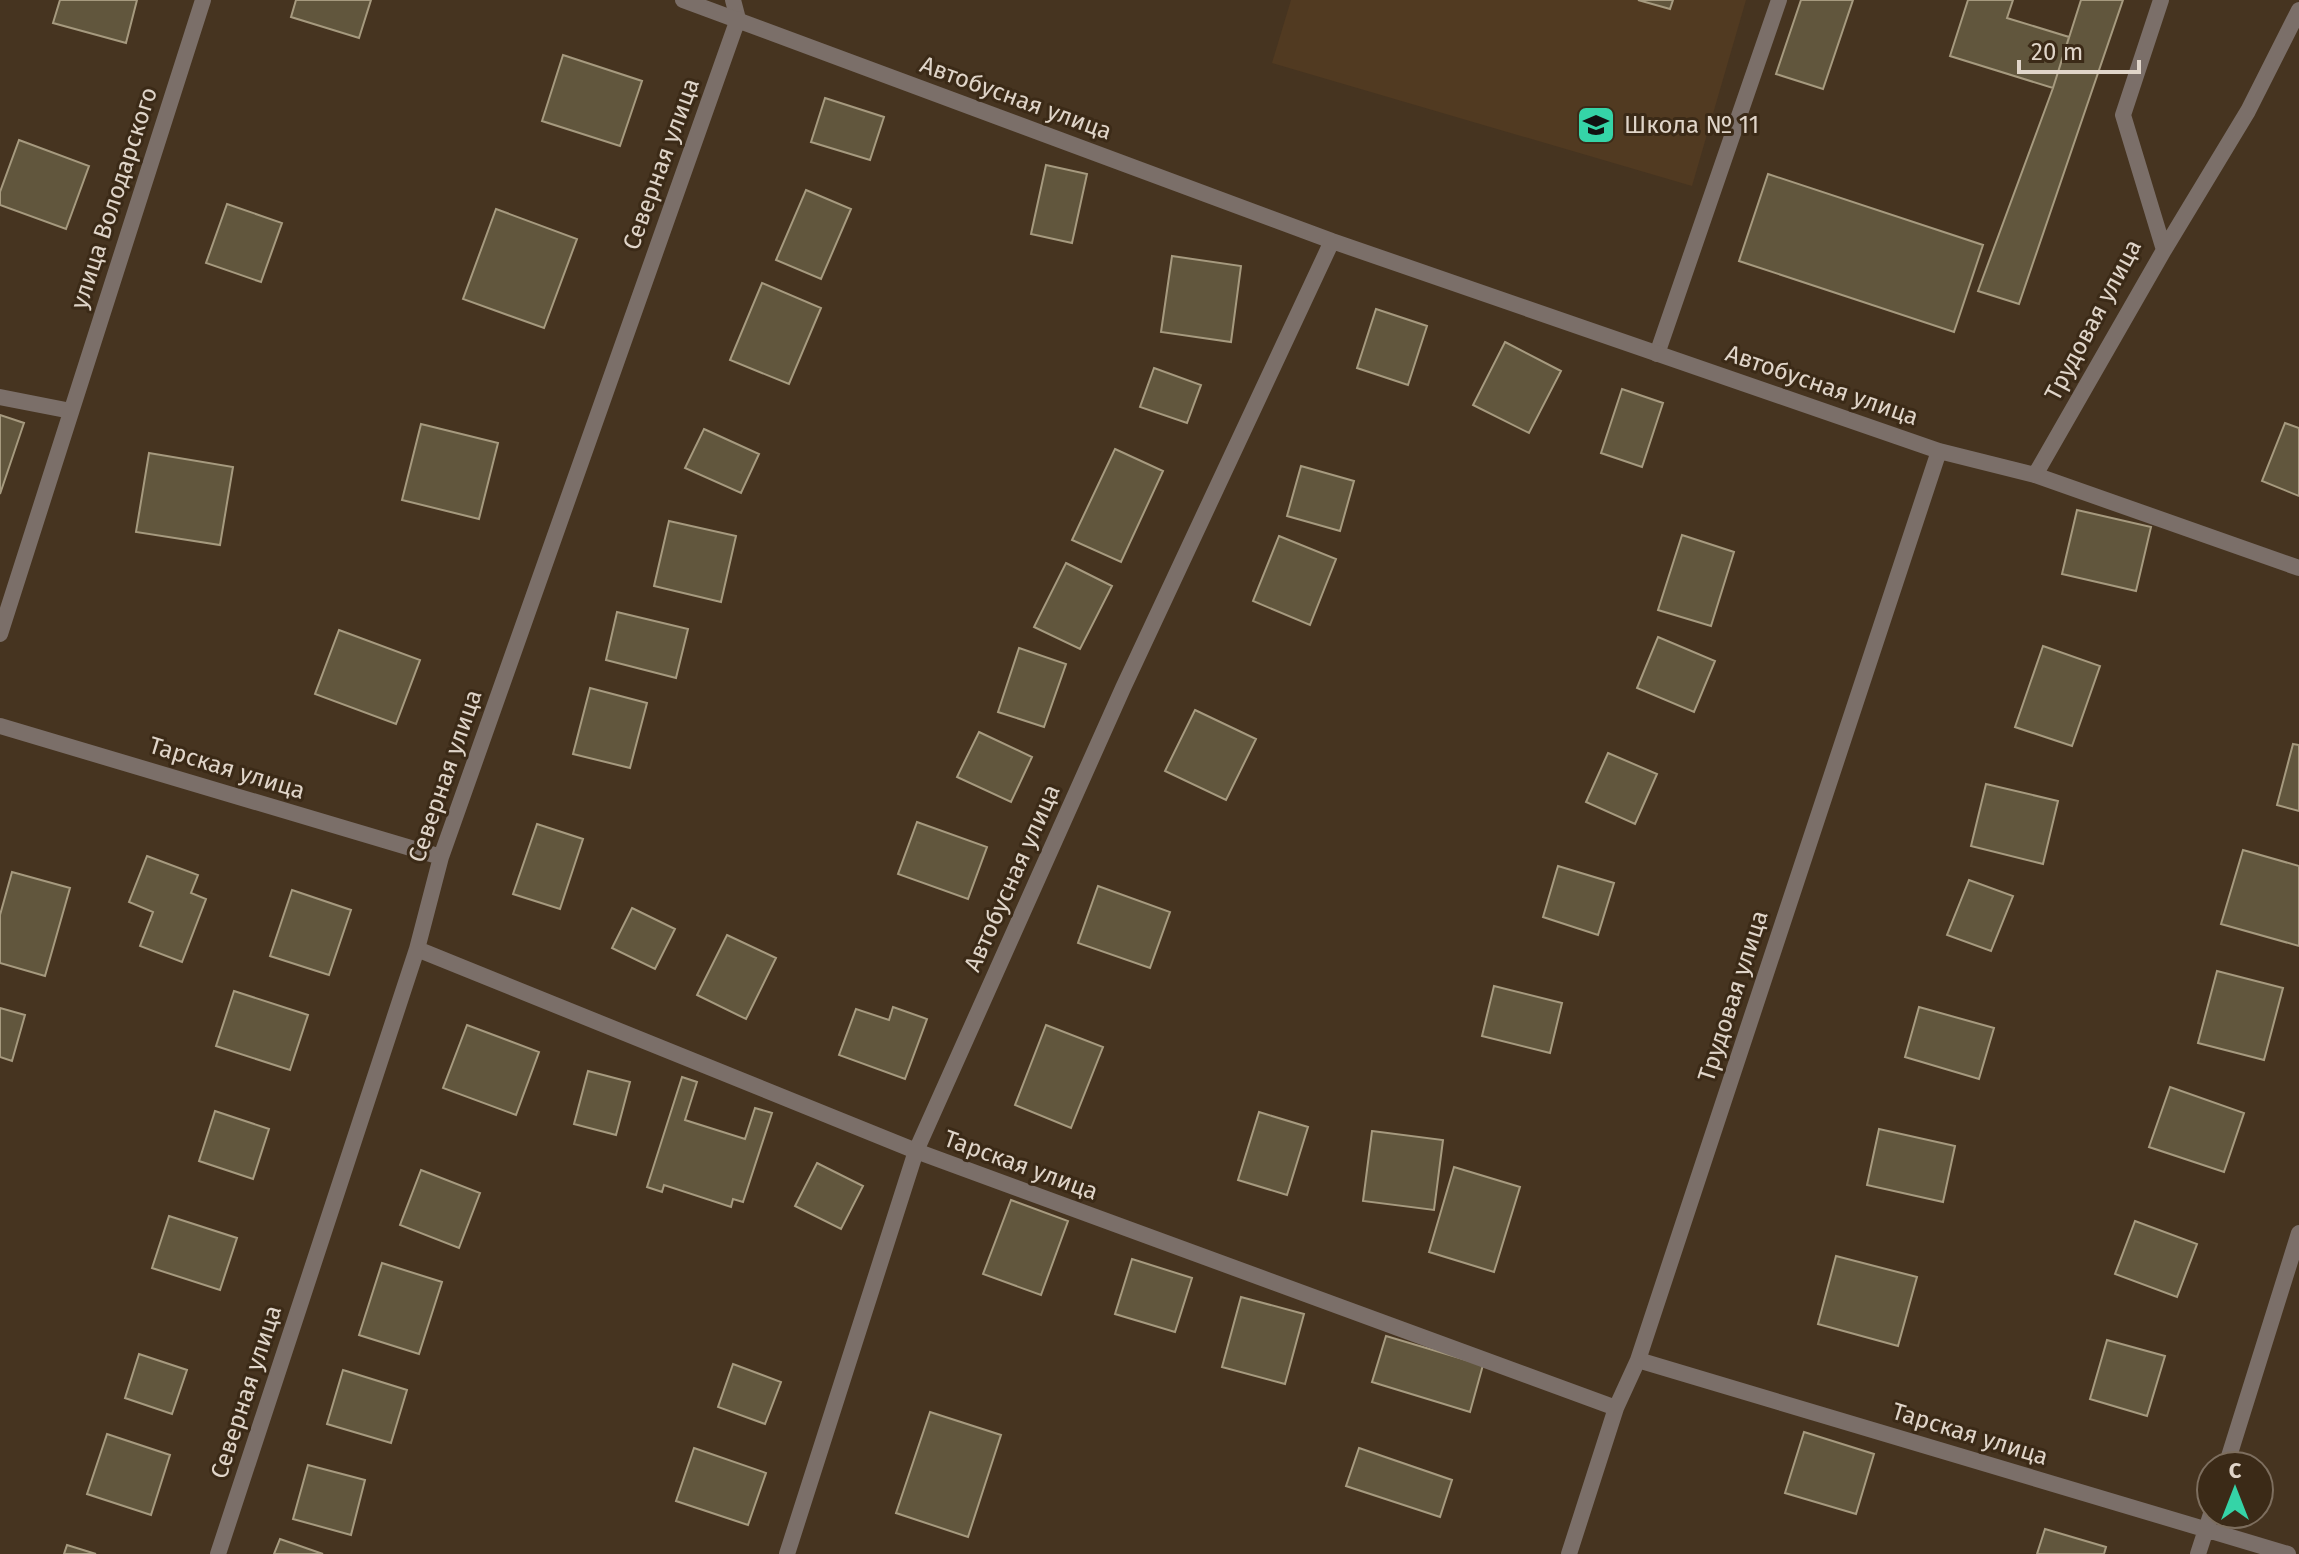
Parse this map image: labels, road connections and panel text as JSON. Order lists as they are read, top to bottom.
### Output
{
  "streets": {
    "street": [
      "Автобусная улица",
      "Северная улица",
      "улица Володарского",
      "Трудовая улица",
      "Тарская улица"
    ]
  },
  "crossings": [
    ["Автобусная улица", "Северная улица"],
    ["Автобусная улица", "Трудовая улица"],
    ["Автобусная улица", "Тарская улица"],
    ["Северная улица", "Тарская улица"],
    ["Трудовая улица", "Тарская улица"]
  ],
  "places": {
    "school or university": ["Школа № 11"]
  },
  "scale_bar": "20 m",
  "north": "top"
}
